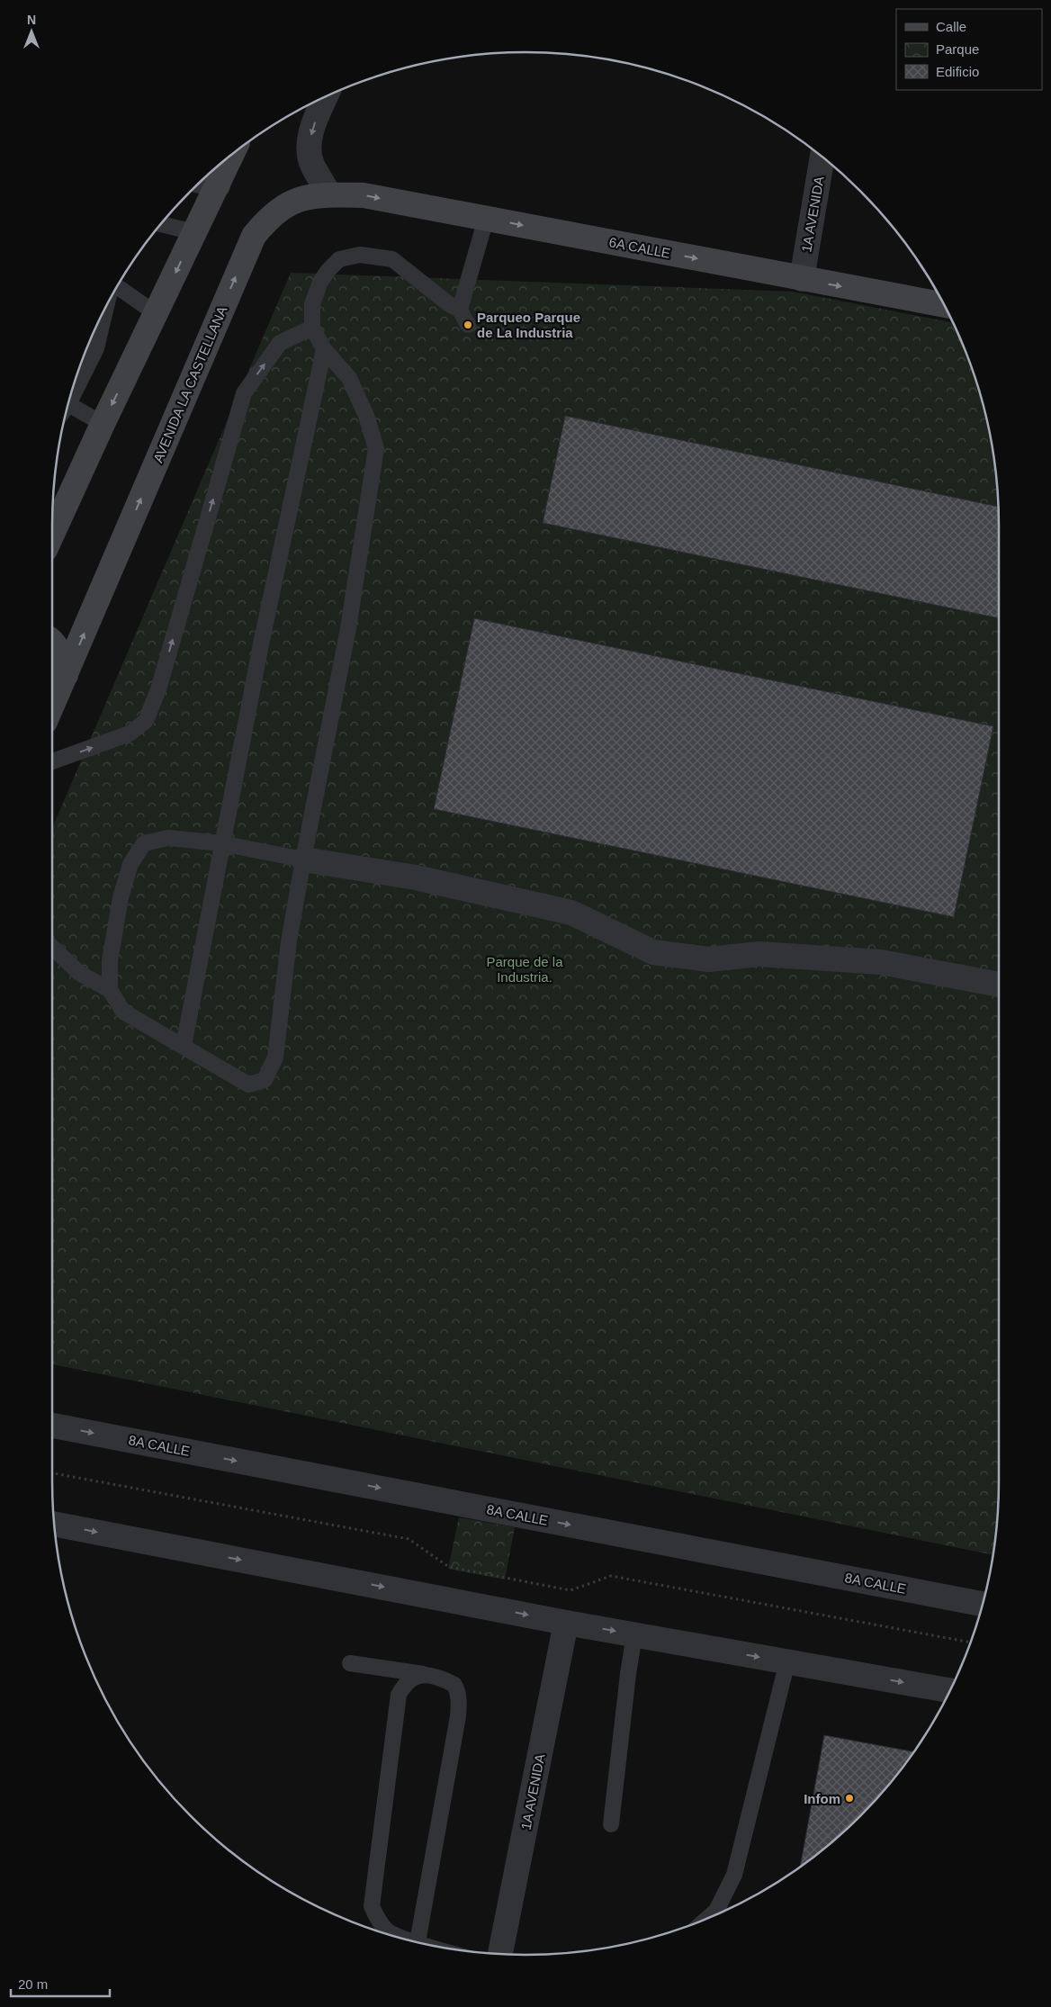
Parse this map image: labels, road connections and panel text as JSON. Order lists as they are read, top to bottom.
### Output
{
  "streets": {
    "main road": ["6A CALLE", "AVENIDA LA CASTELLANA"],
    "street": ["1A AVENIDA", "8A CALLE"]
  },
  "crossings": [
    ["1A AVENIDA", "6A CALLE"],
    ["6A CALLE", "AVENIDA LA CASTELLANA"]
  ],
  "one_way": ["6A CALLE"],
  "parks": ["Parque de la Industria."],
  "places": ["Parqueo Parque de La Industria", "Infom"],
  "legend": ["Calle", "Parque", "Edificio"],
  "scale_bar": "20 m",
  "north": "top"
}
